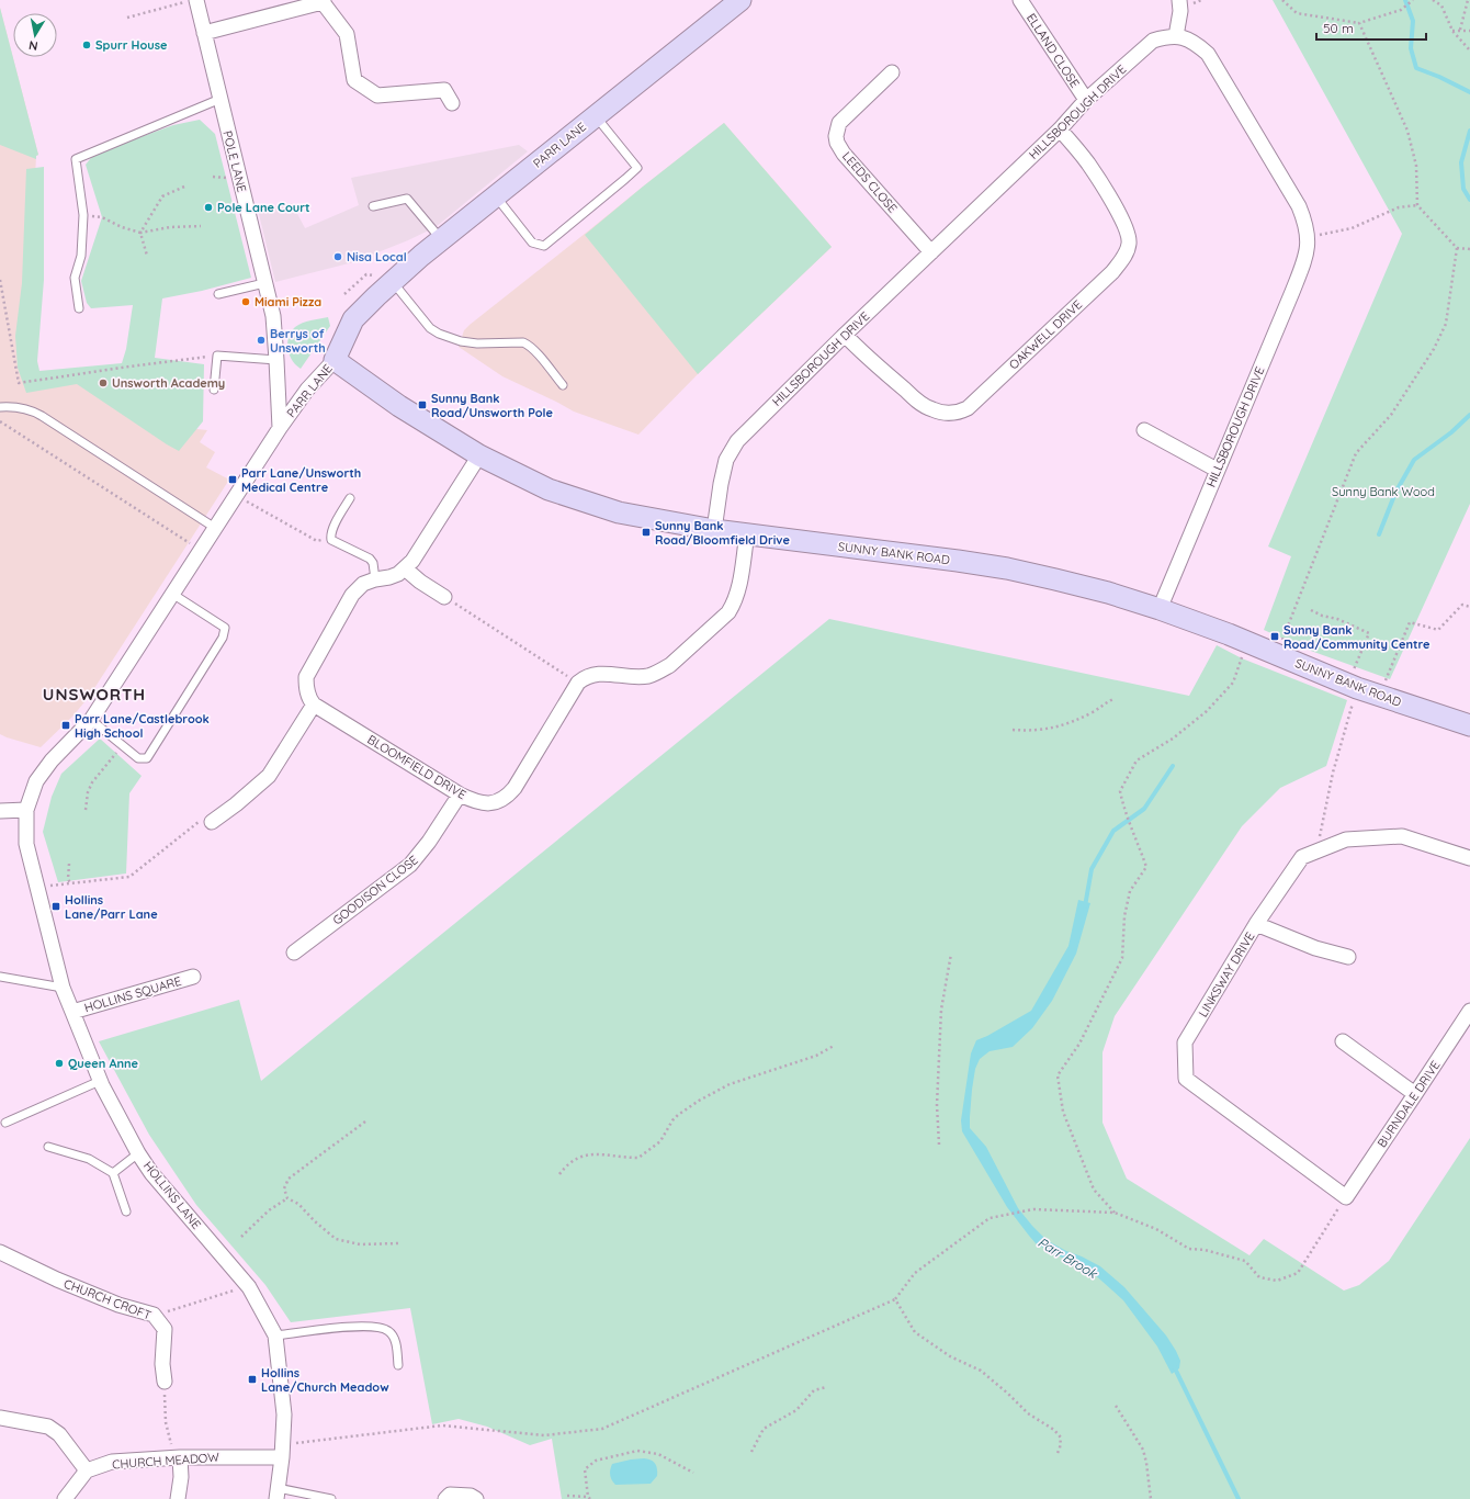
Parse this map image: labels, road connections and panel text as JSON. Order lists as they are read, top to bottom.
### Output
{
  "streets": {
    "street": [
      "ELLAND CLOSE",
      "HILLSBOROUGH DRIVE",
      "PARR LANE",
      "POLE LANE",
      "LEEDS CLOSE",
      "OAKWELL DRIVE",
      "SUNNY BANK ROAD",
      "BLOOMFIELD DRIVE",
      "GOODISON CLOSE",
      "LINKSWAY DRIVE",
      "HOLLINS SQUARE",
      "BURNDALE DRIVE",
      "HOLLINS LANE",
      "CHURCH CROFT",
      "CHURCH MEADOW"
    ]
  },
  "crossings": [
    ["ELLAND CLOSE", "HILLSBOROUGH DRIVE"],
    ["HILLSBOROUGH DRIVE", "LEEDS CLOSE"],
    ["HILLSBOROUGH DRIVE", "OAKWELL DRIVE"],
    ["HILLSBOROUGH DRIVE", "SUNNY BANK ROAD"],
    ["PARR LANE", "POLE LANE"],
    ["PARR LANE", "SUNNY BANK ROAD"],
    ["PARR LANE", "HOLLINS LANE"],
    ["SUNNY BANK ROAD", "BLOOMFIELD DRIVE"],
    ["BLOOMFIELD DRIVE", "GOODISON CLOSE"],
    ["LINKSWAY DRIVE", "BURNDALE DRIVE"],
    ["HOLLINS SQUARE", "HOLLINS LANE"],
    ["HOLLINS LANE", "CHURCH MEADOW"]
  ],
  "districts": ["UNSWORTH"],
  "water": ["Parr Brook"],
  "parks": ["Sunny Bank Wood"],
  "places": {
    "other": [
      "Spurr House",
      "Pole Lane Court",
      "Nisa Local",
      "Miami Pizza",
      "Berrys of Unsworth",
      "Unsworth Academy",
      "Queen Anne"
    ],
    "transit": [
      "Sunny Bank Road/Unsworth Pole",
      "Parr Lane/Unsworth Medical Centre",
      "Sunny Bank Road/Bloomfield Drive",
      "Sunny Bank Road/Community Centre",
      "Parr Lane/Castlebrook High School",
      "Hollins Lane/Parr Lane",
      "Hollins Lane/Church Meadow"
    ]
  },
  "scale_bar": "50 m",
  "north": "bottom"
}
